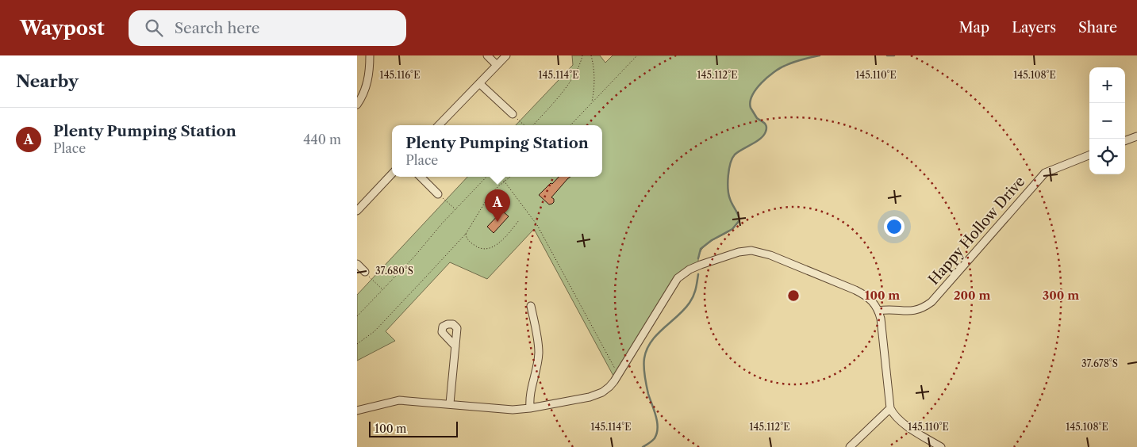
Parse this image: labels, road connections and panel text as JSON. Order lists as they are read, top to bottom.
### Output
{
  "streets": {
    "street": ["Happy Hollow Drive"]
  },
  "scale_bar": "100 m",
  "page": {
    "header": "Waypost",
    "search": "Search here",
    "nav": ["Map", "Layers", "Share"],
    "heading": "Nearby",
    "map_buttons": ["+", "−"],
    "list": [
      {
        "mark": "A",
        "name": "Plenty Pumping Station",
        "note": "Place",
        "value": "440 m"
      }
    ],
    "popup": ["Plenty Pumping Station", "Place"],
    "pins": "A",
    "scale": "100 m"
  },
  "coordinates": [
    "145.116°E",
    "145.114°E",
    "145.112°E",
    "145.110°E",
    "145.108°E",
    "37.680°S",
    "37.678°S"
  ],
  "rings": ["100 m", "200 m", "300 m"]
}
